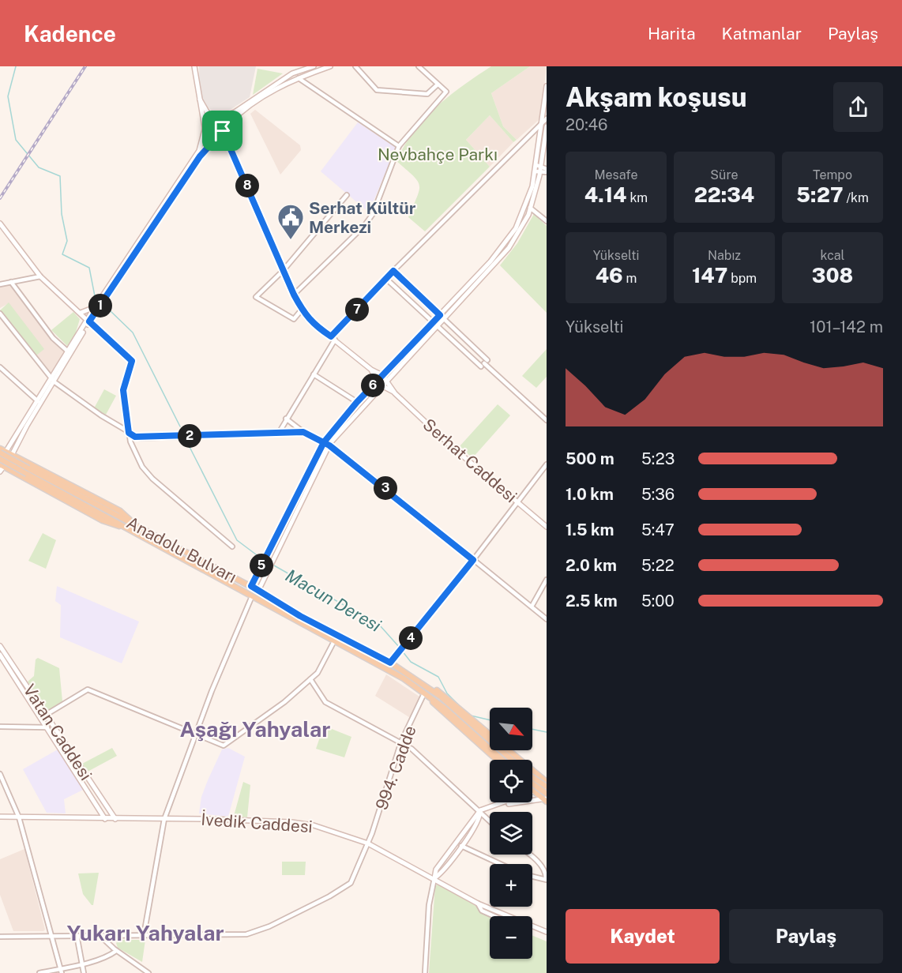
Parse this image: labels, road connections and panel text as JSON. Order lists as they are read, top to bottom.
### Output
{
  "streets": {
    "main road": [
      "Serhat Caddesi",
      "Anadolu Bulvarı",
      "Vatan Caddesi",
      "İvedik Caddesi"
    ],
    "street": ["994. Cadde"]
  },
  "crossings": [
    ["Anadolu Bulvarı", "994. Cadde"],
    ["Vatan Caddesi", "İvedik Caddesi"],
    ["994. Cadde", "İvedik Caddesi"]
  ],
  "districts": ["Aşağı Yahyalar", "Yukarı Yahyalar"],
  "water": ["Macun Deresi"],
  "parks": ["Nevbahçe Parkı"],
  "places": {
    "public building": ["Serhat Kültür Merkezi"]
  },
  "north": "bottom right",
  "page": {
    "header": "Kadence",
    "nav": ["Harita", "Katmanlar", "Paylaş"],
    "heading": ["Akşam koşusu", "20:46"],
    "stats": [
      ["Mesafe", "4.14 km"],
      ["Süre", "22:34"],
      ["Tempo", "5:27 /km"],
      ["Yükselti", "46 m"],
      ["Nabız", "147 bpm"],
      ["kcal", "308"]
    ],
    "pins": [
      "8",
      "1",
      "7",
      "6",
      "2",
      "3",
      "5",
      "4"
    ],
    "chart": ["Yükselti", "101–142 m"],
    "list": [
      {
        "name": "500 m",
        "note": "5:23"
      },
      {
        "name": "1.0 km",
        "note": "5:36"
      },
      {
        "name": "1.5 km",
        "note": "5:47"
      },
      {
        "name": "2.0 km",
        "note": "5:22"
      },
      {
        "name": "2.5 km",
        "note": "5:00"
      }
    ],
    "map_buttons": ["+", "−"],
    "buttons": ["Kaydet", "Paylaş"]
  }
}
